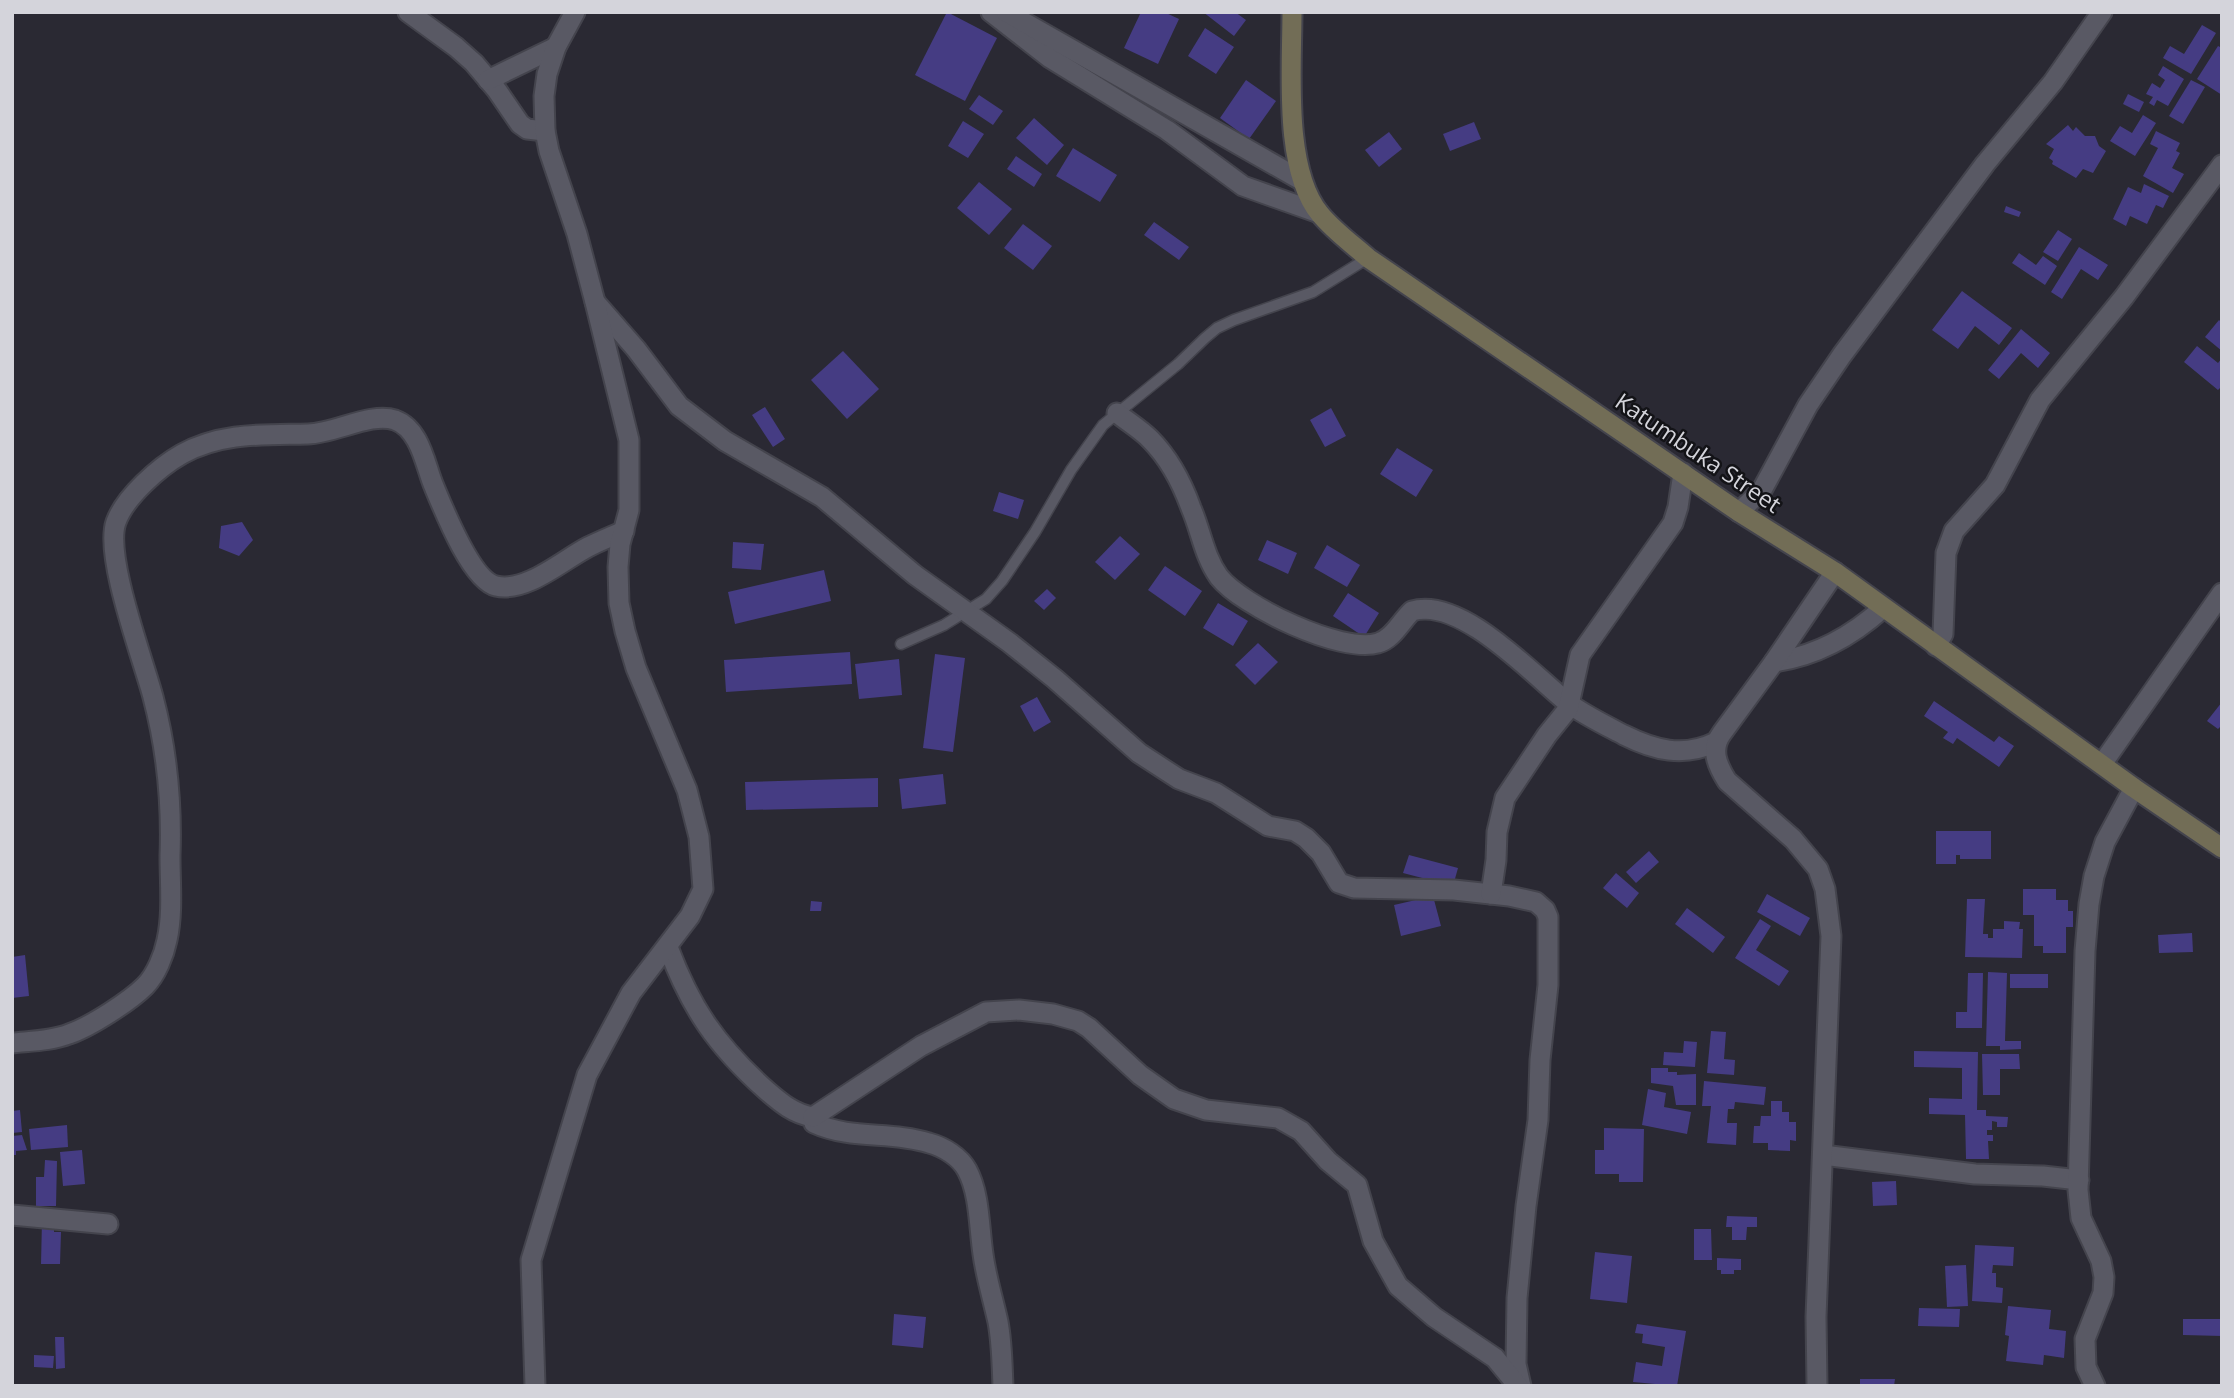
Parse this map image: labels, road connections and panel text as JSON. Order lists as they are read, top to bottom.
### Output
{
  "streets": {
    "main road": ["Katumbuka Street"]
  }
}
